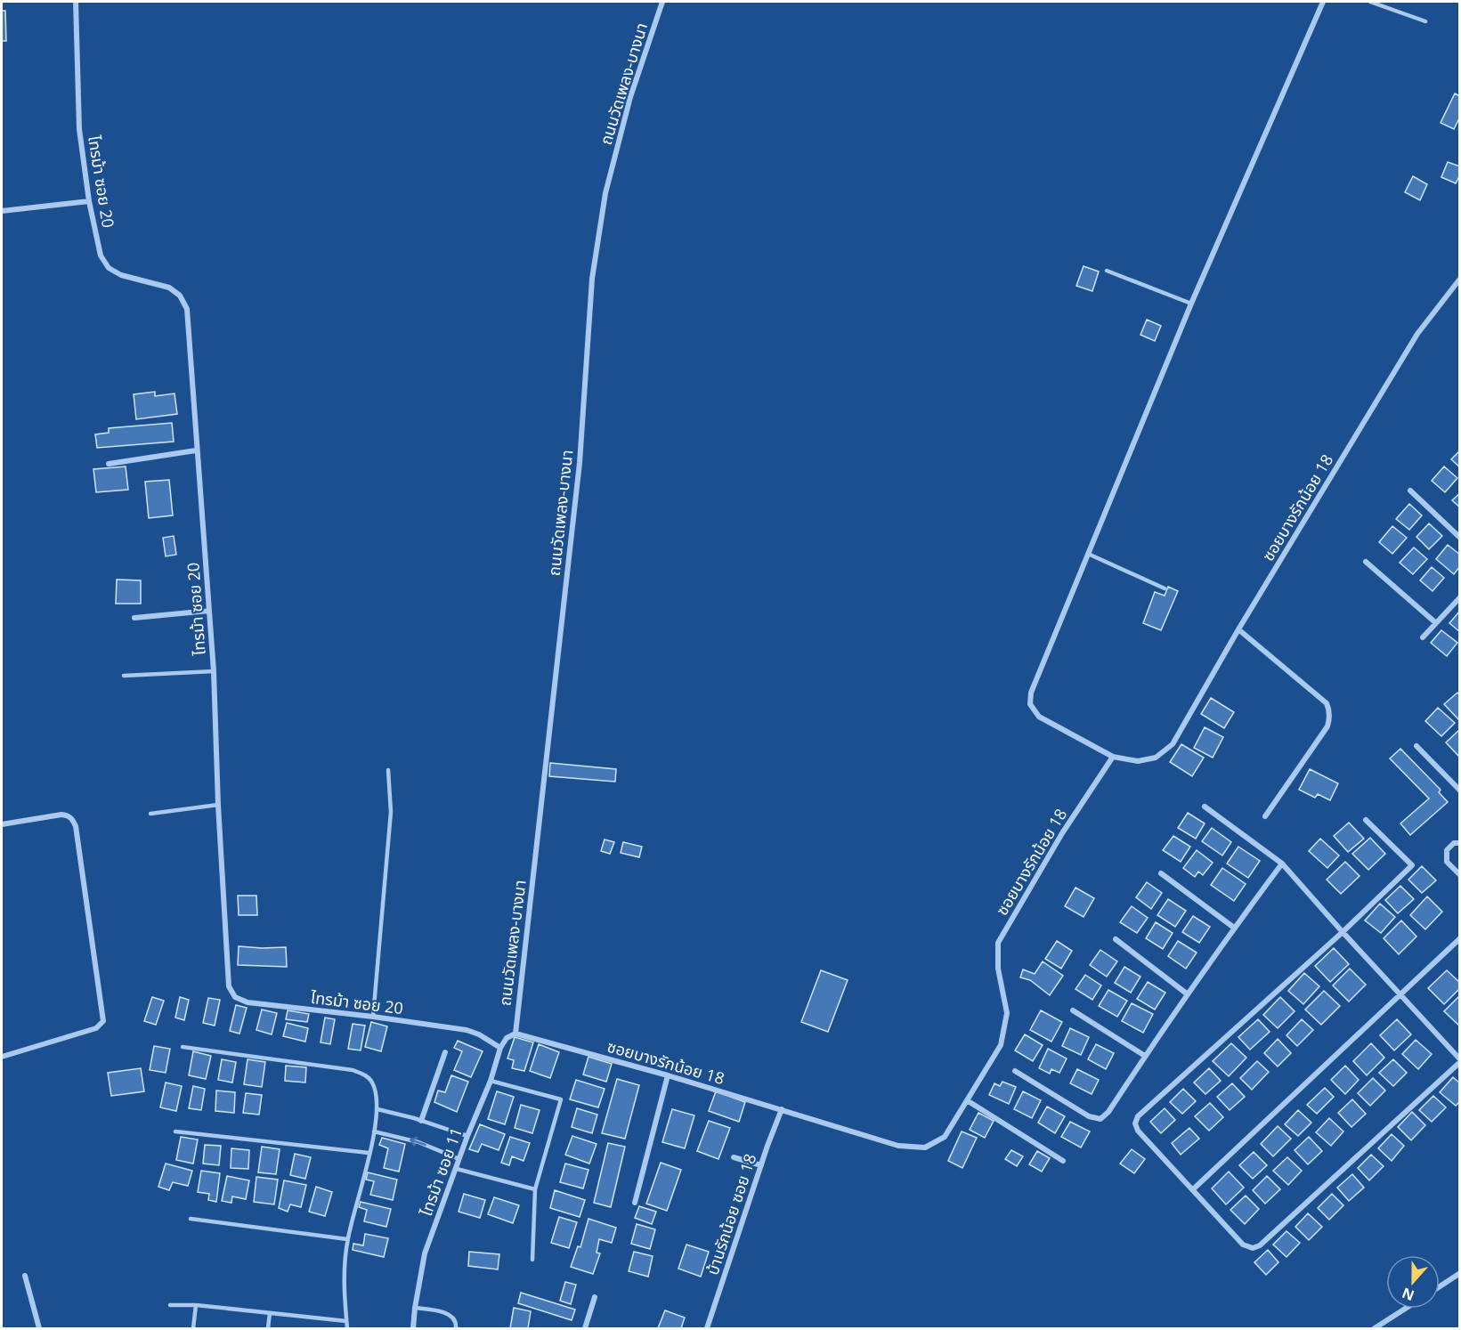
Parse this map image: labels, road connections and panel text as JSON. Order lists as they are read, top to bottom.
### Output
{
  "streets": {
    "street": [
      "ถนนวัดเพลง-บางนา",
      "ไทรม้า ซอย 20",
      "ซอยบางรักน้อย 18",
      "ไทรม้า ซอย 11",
      "บ้านรักน้อย ซอย 18"
    ]
  },
  "crossings": [
    ["ถนนวัดเพลง-บางนา", "ซอยบางรักน้อย 18"],
    ["ไทรม้า ซอย 20", "ไทรม้า ซอย 11"],
    ["ซอยบางรักน้อย 18", "บ้านรักน้อย ซอย 18"]
  ],
  "north": "bottom"
}
